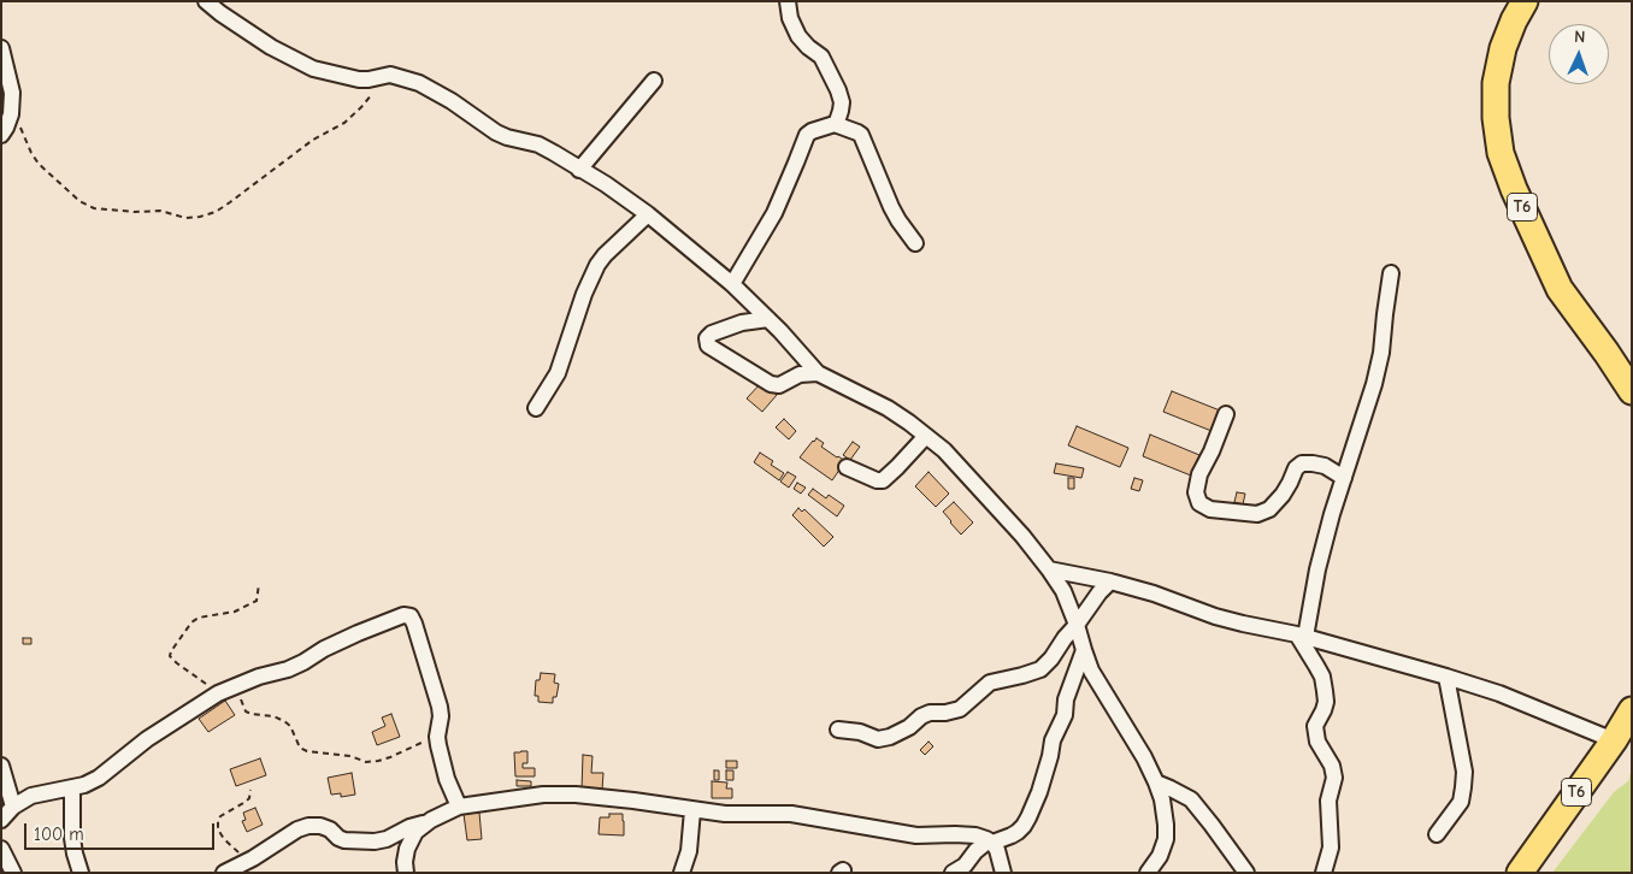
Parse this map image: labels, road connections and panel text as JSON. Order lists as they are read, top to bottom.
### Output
{
  "streets": {
    "highway": ["T6"]
  },
  "scale_bar": "100 m",
  "north": "top"
}
